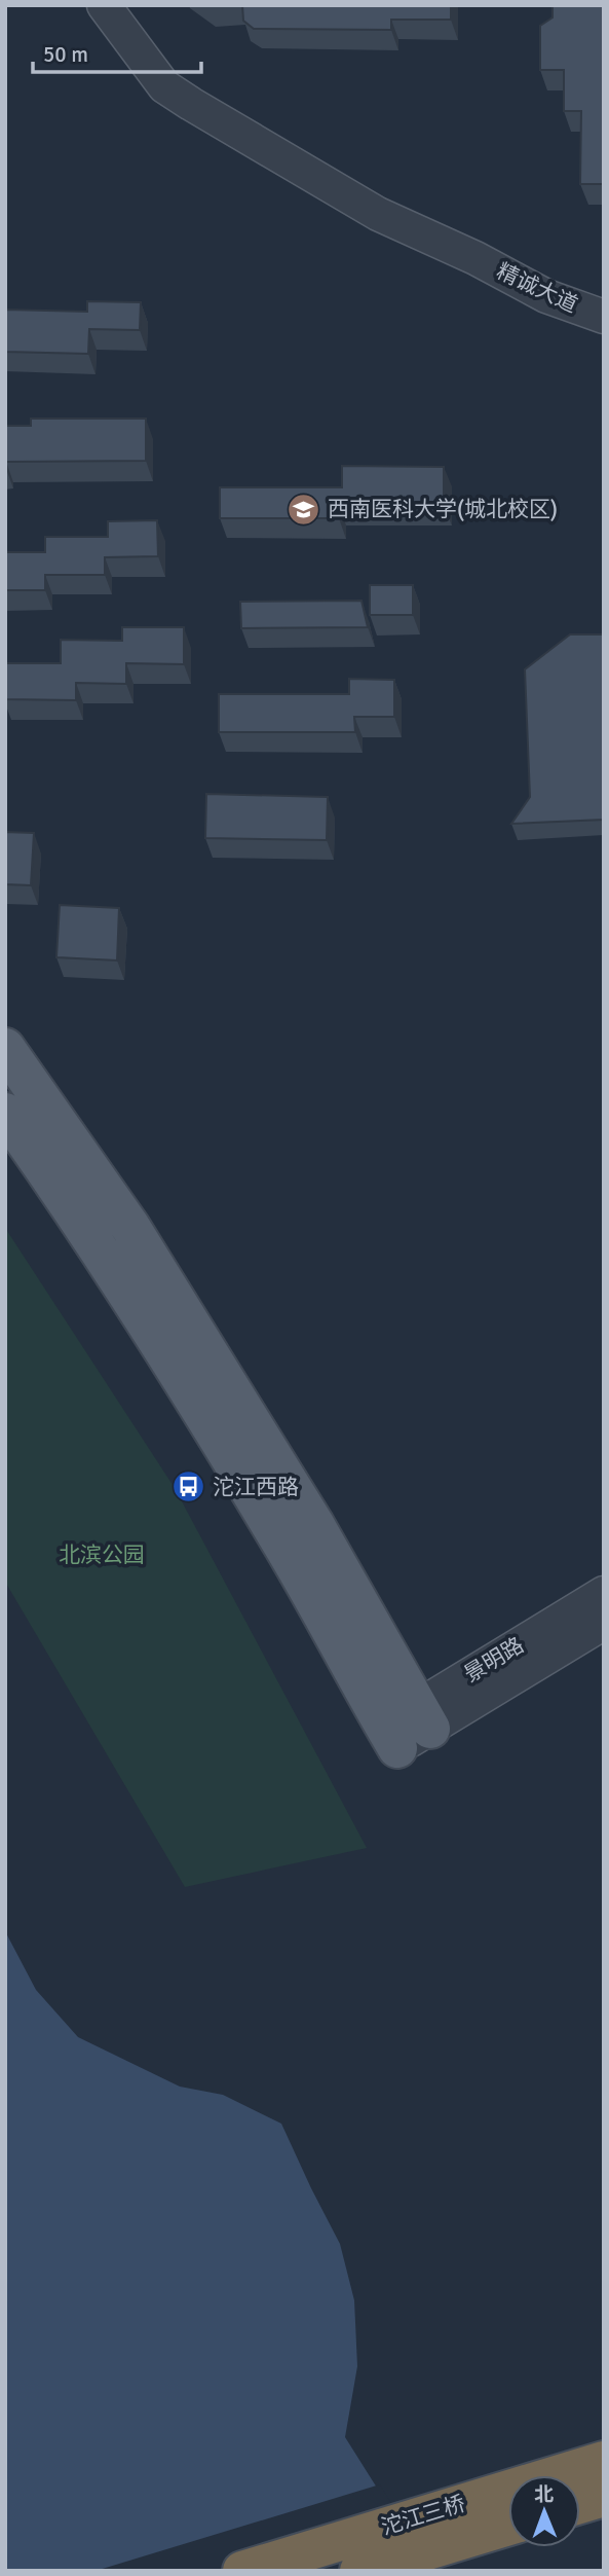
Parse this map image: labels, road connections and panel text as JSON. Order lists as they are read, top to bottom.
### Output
{
  "streets": {
    "highway": ["沱江三桥"],
    "street": ["精诚大道", "景明路"]
  },
  "parks": ["北滨公园"],
  "places": {
    "school or university": ["西南医科大学(城北校区)"],
    "bus stop": ["沱江西路"]
  },
  "scale_bar": "50 m",
  "north": "top"
}
